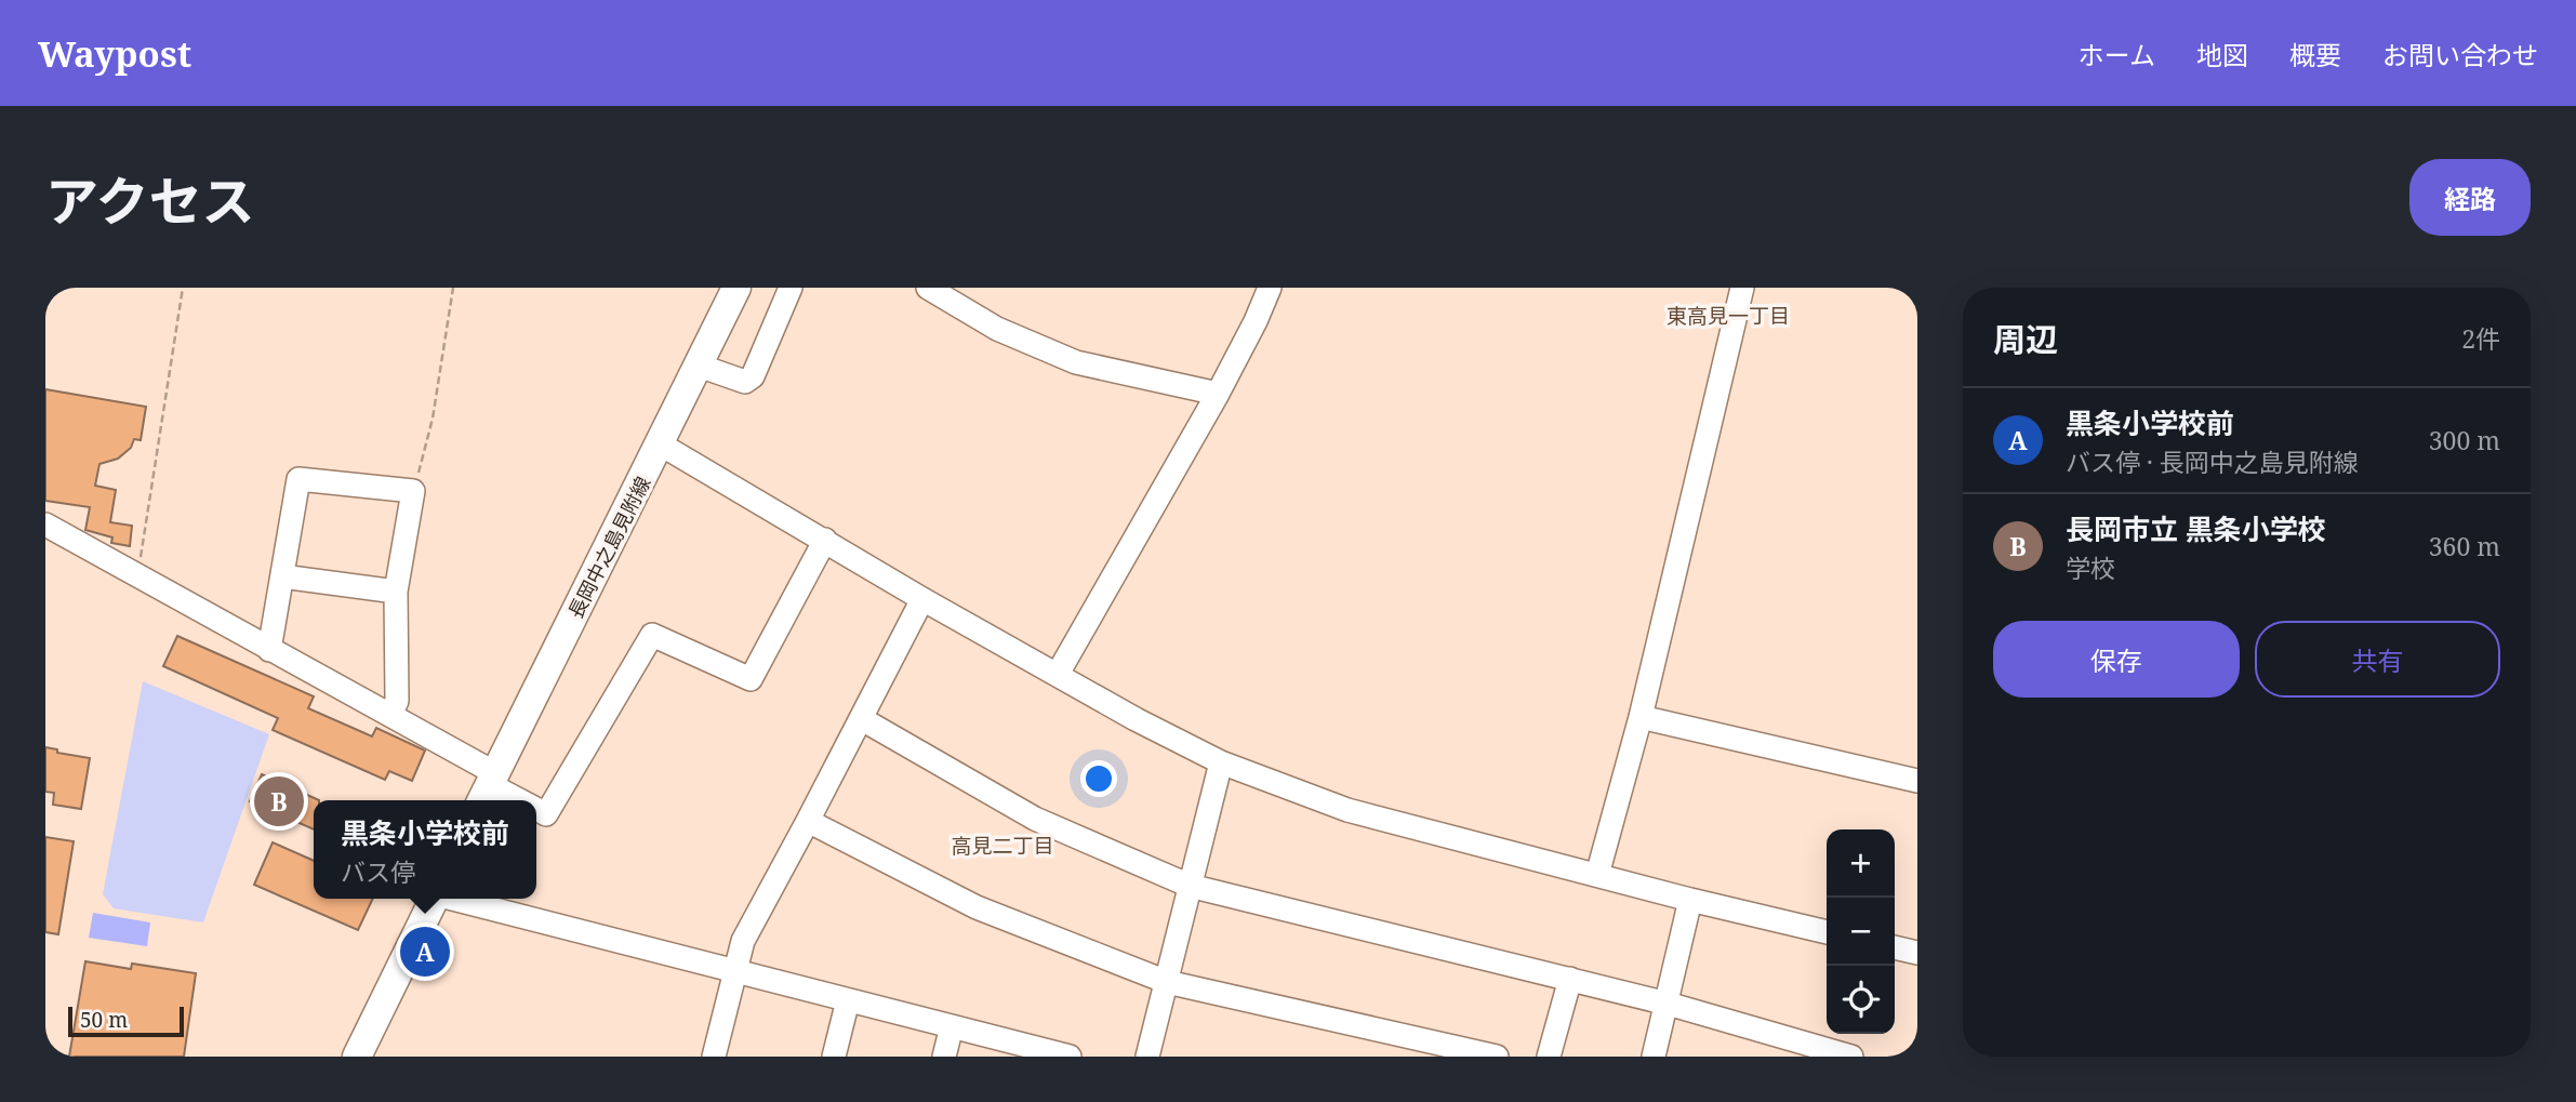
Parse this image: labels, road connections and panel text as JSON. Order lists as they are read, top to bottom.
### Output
{
  "streets": {
    "main road": ["長岡中之島見附線"]
  },
  "districts": ["東高見一丁目", "高見二丁目"],
  "scale_bar": "50 m",
  "page": {
    "header": "Waypost",
    "nav": [
      "ホーム",
      "地図",
      "概要",
      "お問い合わせ"
    ],
    "title": "アクセス",
    "buttons": [
      "経路",
      ["保存", "共有"]
    ],
    "heading": ["周辺", "2件"],
    "list": [
      {
        "mark": "A",
        "name": "黒条小学校前",
        "note": "バス停 · 長岡中之島見附線",
        "value": "300 m"
      },
      {
        "mark": "B",
        "name": "長岡市立 黒条小学校",
        "note": "学校",
        "value": "360 m"
      }
    ],
    "pins": ["B", "A"],
    "popup": ["黒条小学校前", "バス停"],
    "map_buttons": ["+", "−"],
    "scale": "50 m"
  }
}
